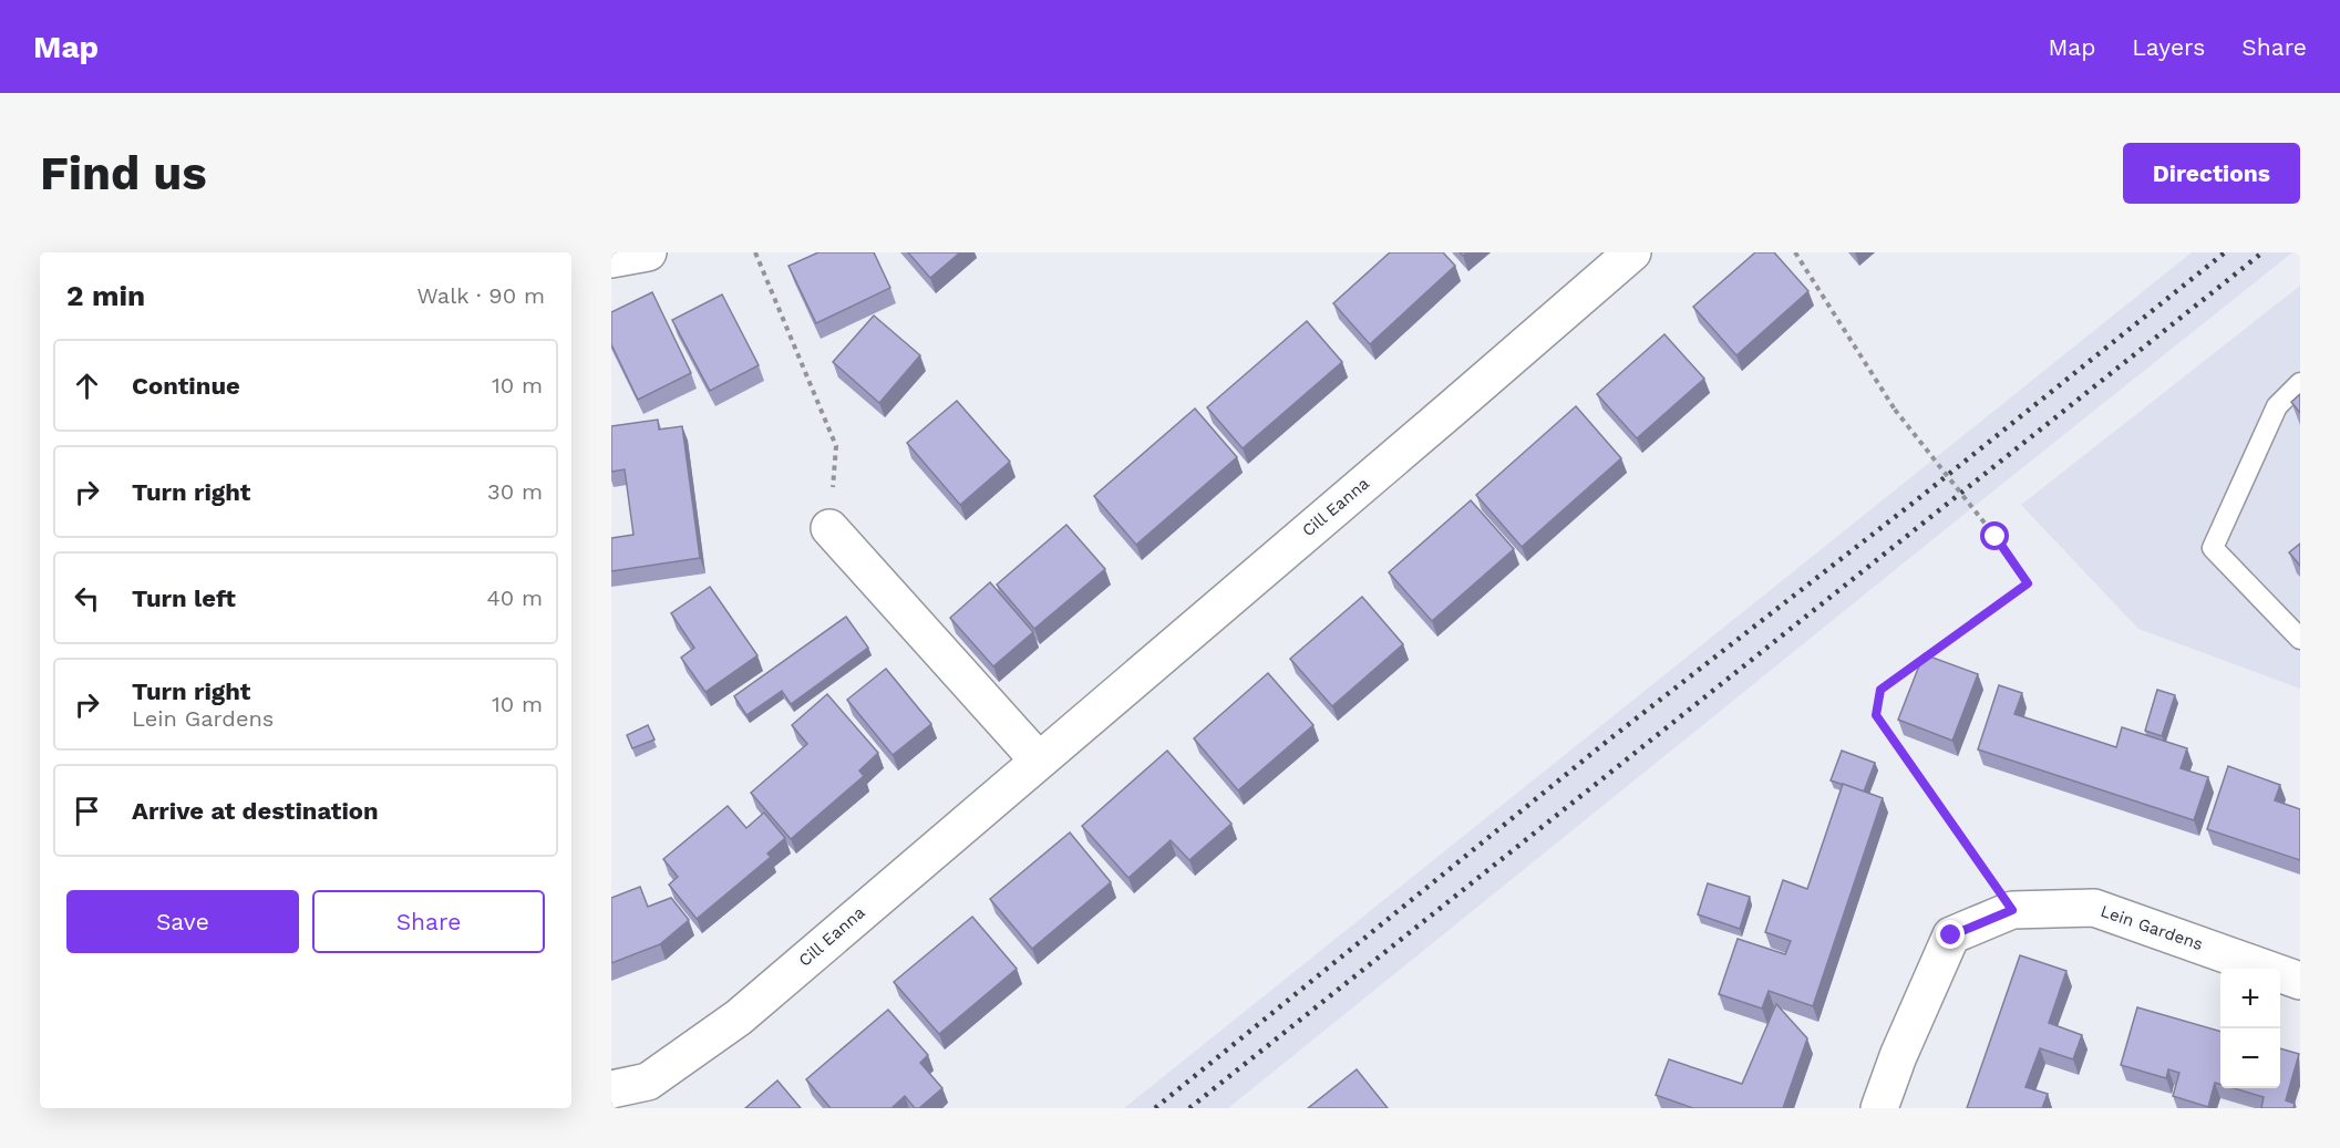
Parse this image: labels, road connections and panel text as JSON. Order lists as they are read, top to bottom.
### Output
{
  "streets": {
    "street": ["Cill Eanna", "Lein Gardens"]
  },
  "page": {
    "header": "Map",
    "nav": ["Map", "Layers", "Share"],
    "buttons": [
      "Directions",
      ["Save", "Share"]
    ],
    "title": "Find us",
    "heading": ["2 min", "Walk · 90 m"],
    "list": [
      ["Continue", "10 m"],
      ["Turn right", "30 m"],
      ["Turn left", "40 m"],
      ["Turn right", "Lein Gardens", "10 m"],
      "Arrive at destination"
    ],
    "map_buttons": ["+", "−"]
  }
}
